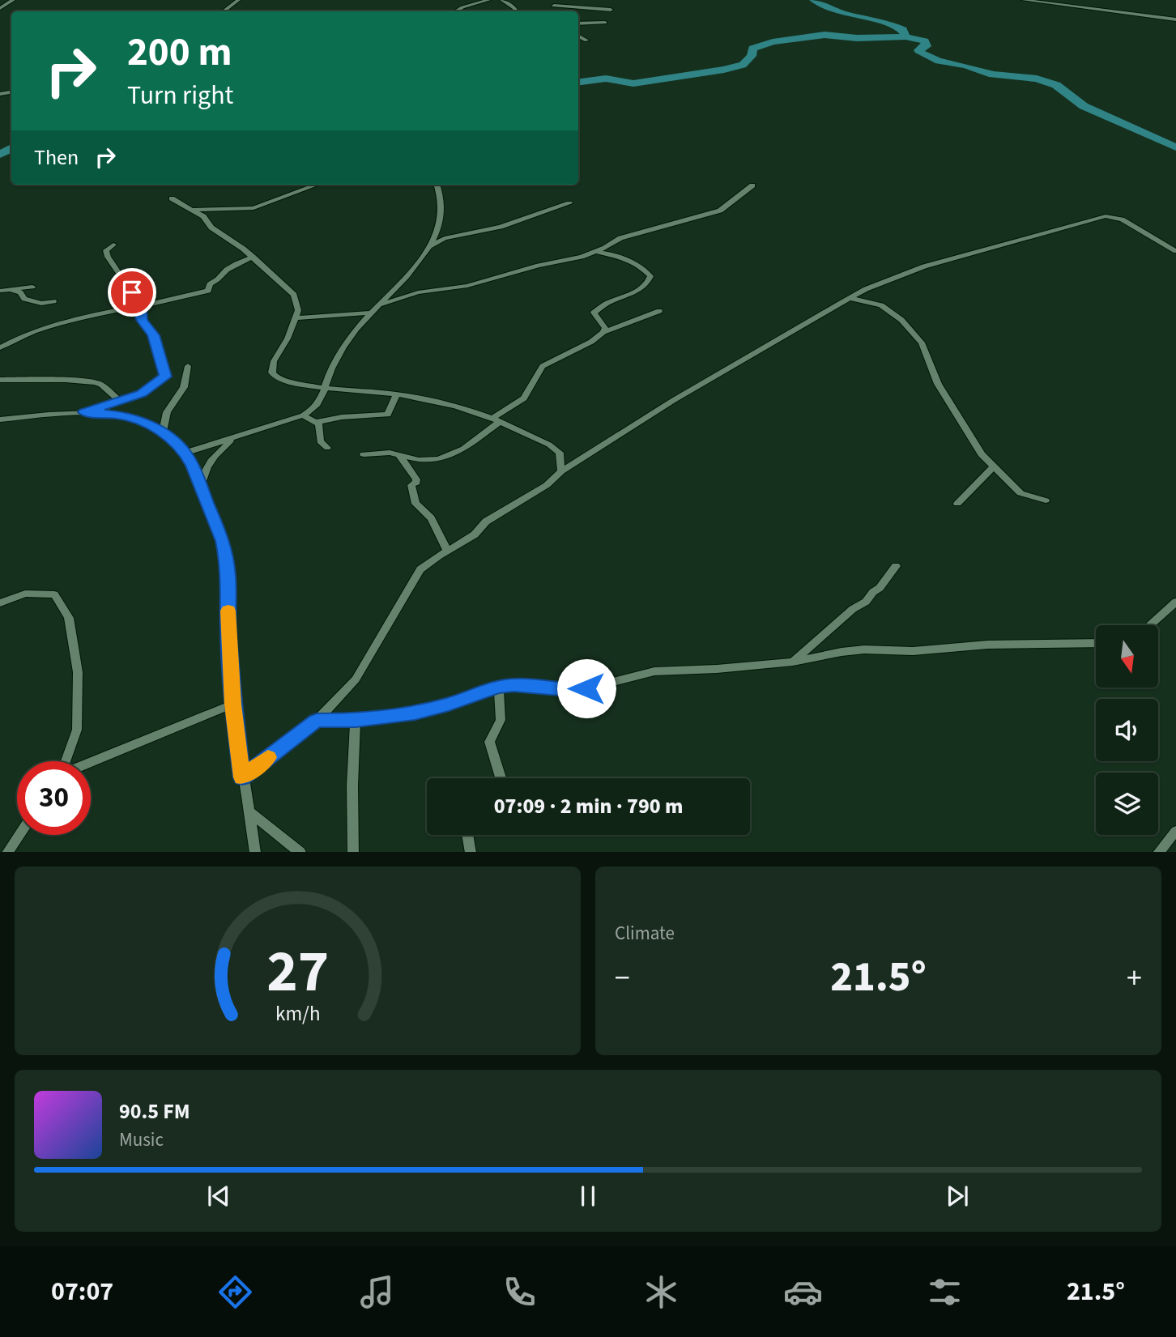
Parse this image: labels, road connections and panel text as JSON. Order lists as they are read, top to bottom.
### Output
{
  "north": "bottom",
  "page": {
    "turn": ["200 m", "Turn right"],
    "then": "Then",
    "limit": "30",
    "trip": "07:09 · 2 min · 790 m",
    "tile": "Climate",
    "heat": ["−", "21.5°", "+"],
    "song": ["90.5 FM", "Music"],
    "tabs": ["07:07", "21.5°"],
    "gauge": ["27", "km/h"]
  }
}
